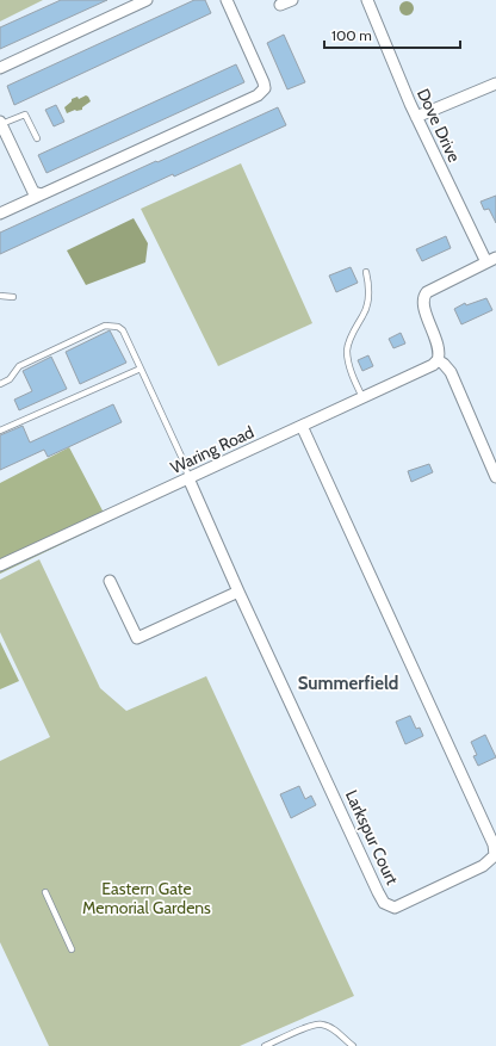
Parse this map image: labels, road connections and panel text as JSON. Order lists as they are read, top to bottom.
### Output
{
  "streets": {
    "street": ["Dove Drive", "Waring Road", "Larkspur Court"]
  },
  "crossings": [
    ["Waring Road", "Larkspur Court"]
  ],
  "districts": ["Summerfield"],
  "parks": ["Eastern Gate Memorial Gardens"],
  "scale_bar": "100 m"
}
